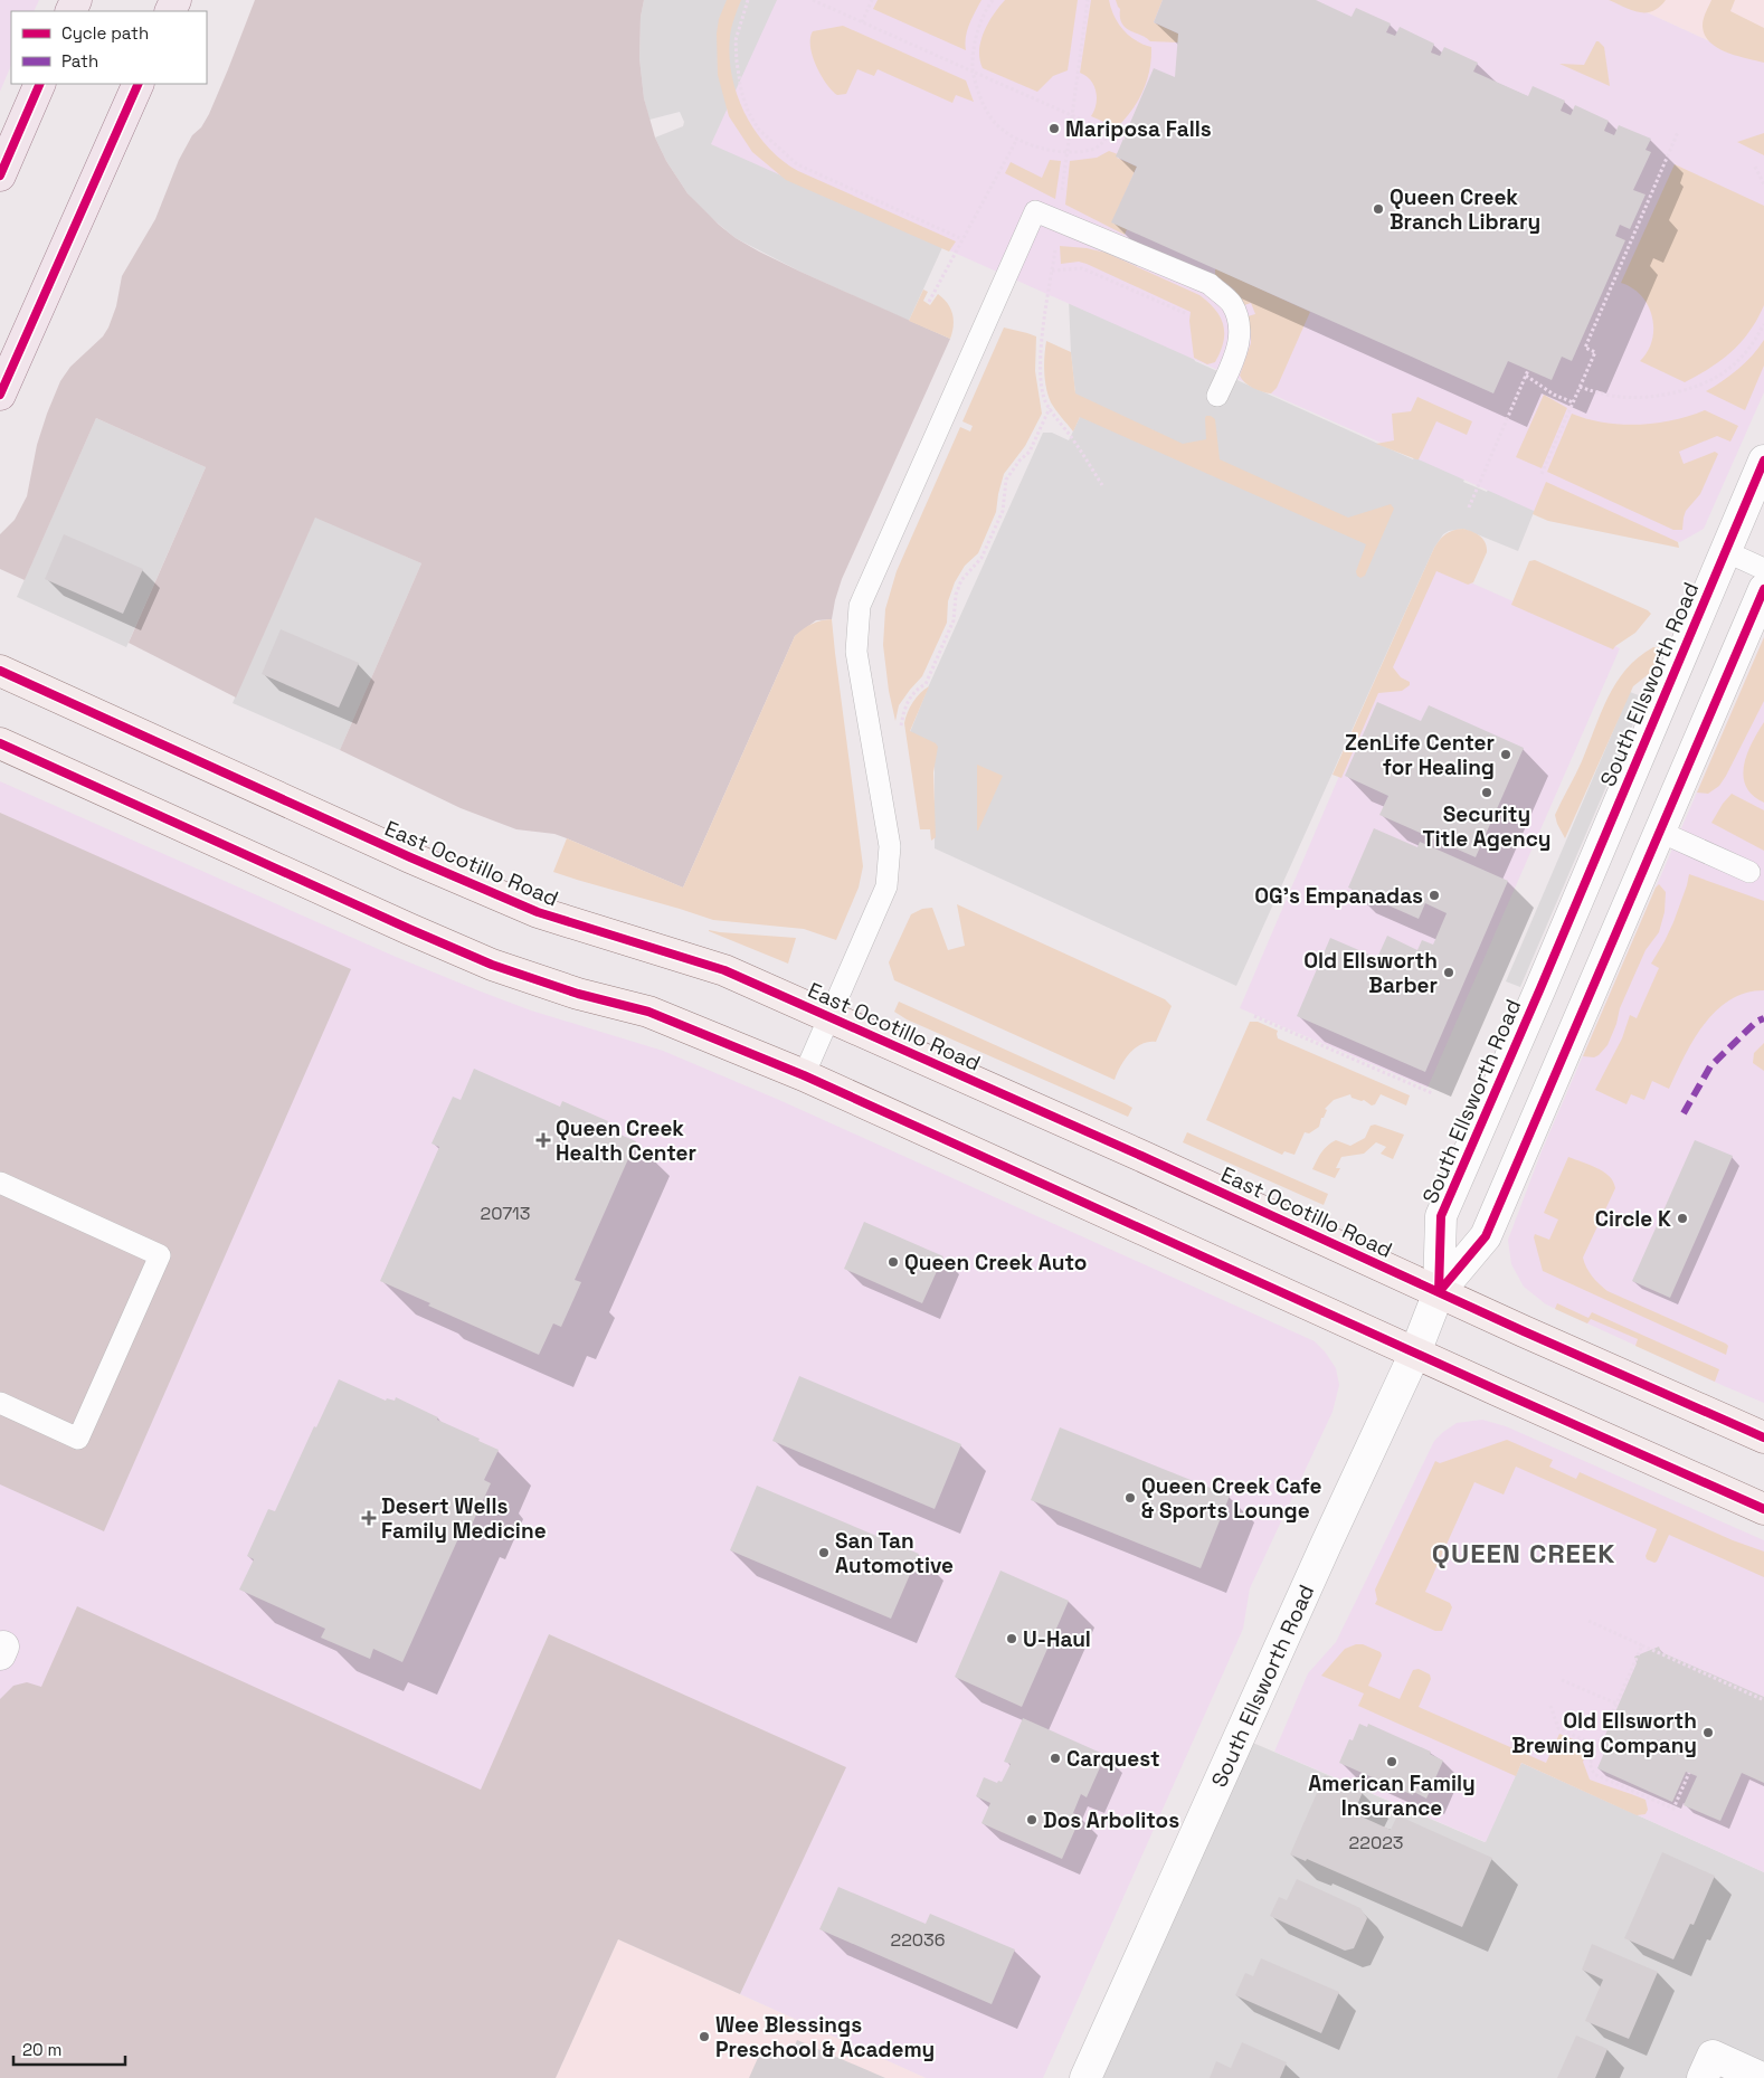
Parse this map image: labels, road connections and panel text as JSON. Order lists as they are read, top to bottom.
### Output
{
  "streets": {
    "main road": ["East Ocotillo Road"],
    "street": ["South Ellsworth Road"]
  },
  "crossings": [
    ["South Ellsworth Road", "East Ocotillo Road"]
  ],
  "districts": ["QUEEN CREEK"],
  "places": {
    "other": [
      "Mariposa Falls",
      "Queen Creek Branch Library",
      "ZenLife Center for Healing",
      "Security Title Agency",
      "OG's Empanadas",
      "Old Ellsworth Barber",
      "Circle K",
      "Queen Creek Auto",
      "Queen Creek Cafe & Sports Lounge",
      "San Tan Automotive",
      "U-Haul",
      "Old Ellsworth Brewing Company",
      "Carquest",
      "American Family Insurance",
      "Dos Arbolitos",
      "Wee Blessings Preschool & Academy"
    ],
    "health": ["Queen Creek Health Center", "Desert Wells Family Medicine"]
  },
  "house_numbers": ["20713", "22023", "22036"],
  "legend": ["Cycle path", "Path"],
  "scale_bar": "20 m"
}
